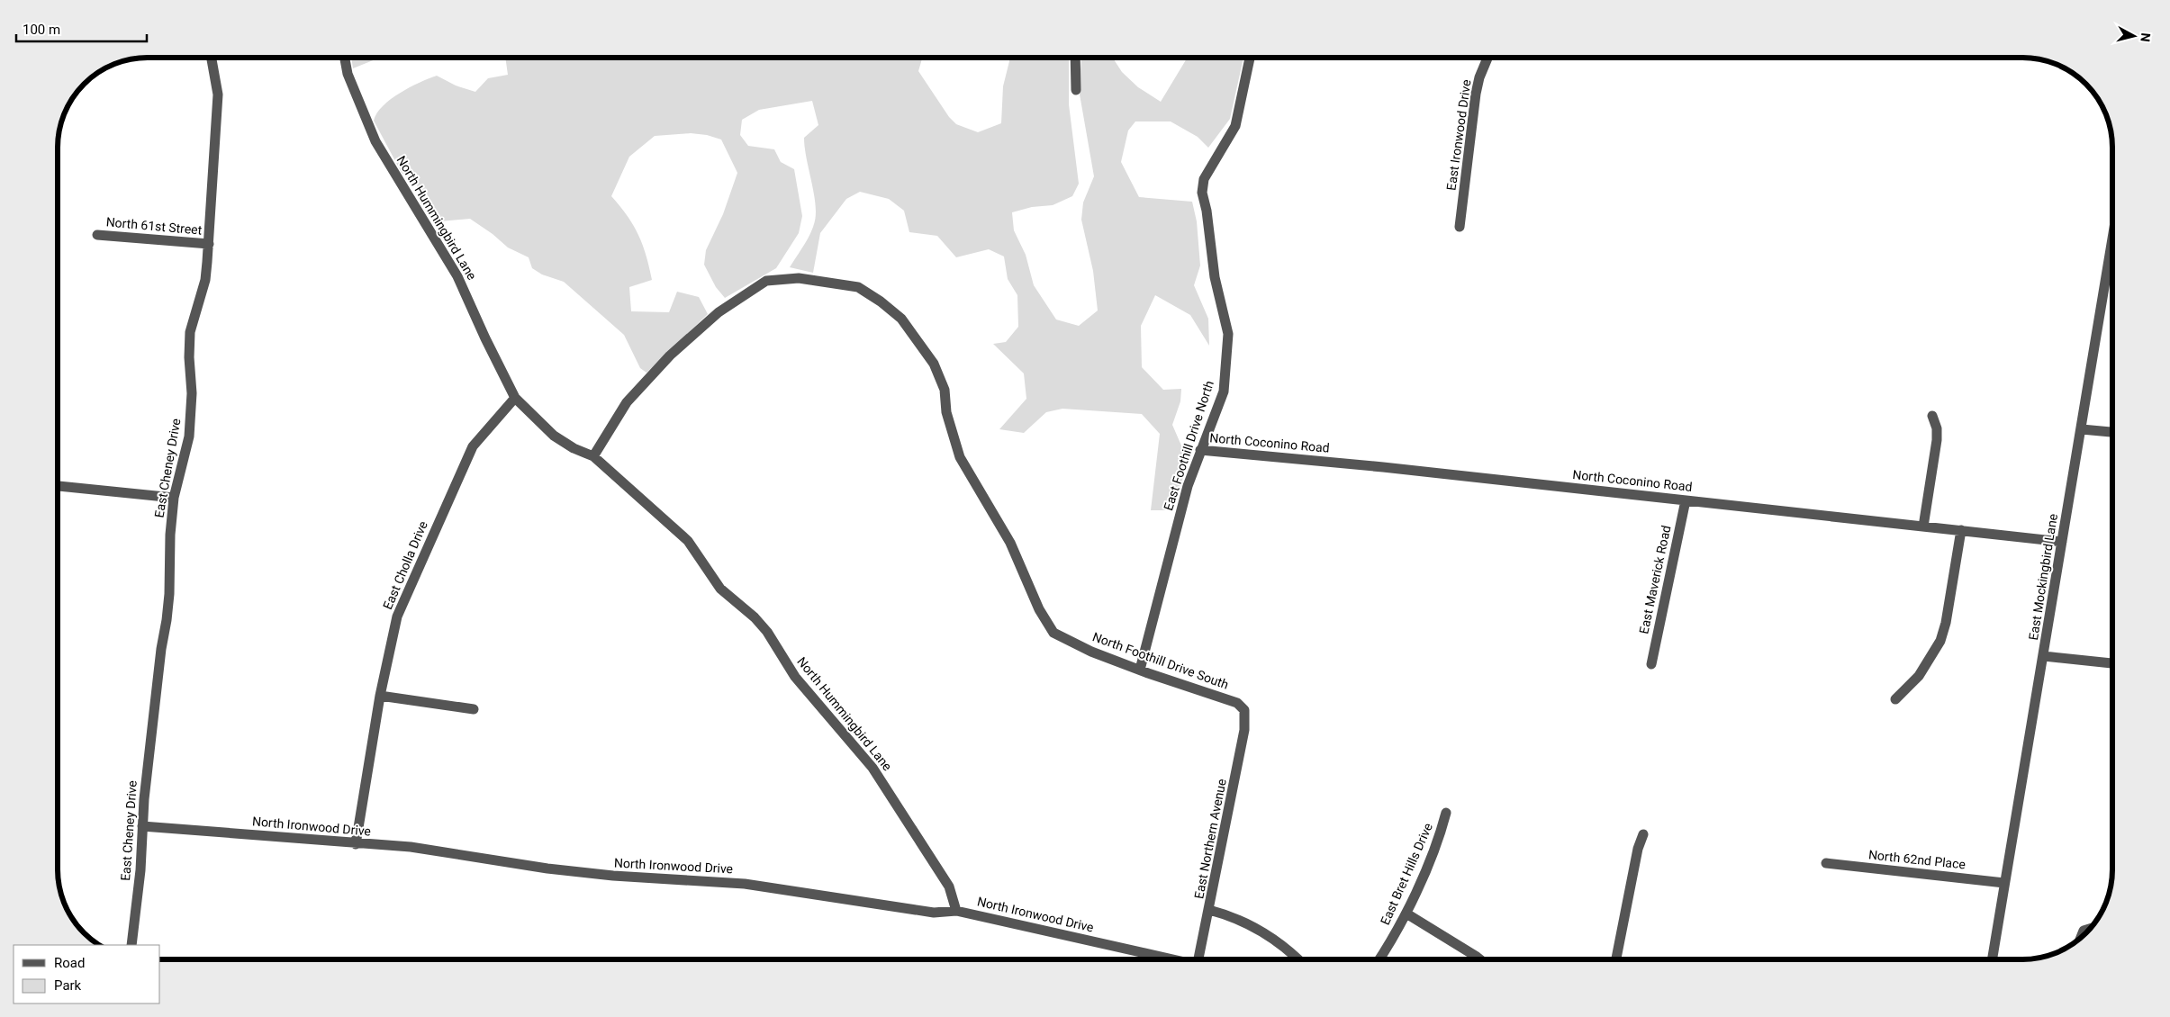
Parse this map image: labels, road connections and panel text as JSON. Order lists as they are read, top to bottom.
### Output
{
  "streets": {
    "street": [
      "East Ironwood Drive",
      "North Hummingbird Lane",
      "North 61st Street",
      "North Coconino Road",
      "East Foothill Drive North",
      "East Cheney Drive",
      "East Cholla Drive",
      "East Mockingbird Lane",
      "East Maverick Road",
      "North Foothill Drive South",
      "North Ironwood Drive",
      "East Northern Avenue",
      "North 62nd Place",
      "East Bret Hills Drive"
    ]
  },
  "crossings": [
    ["North Hummingbird Lane", "East Cholla Drive"],
    ["North Hummingbird Lane", "North Foothill Drive South"],
    ["North Hummingbird Lane", "North Ironwood Drive"],
    ["North 61st Street", "East Cheney Drive"],
    ["North Coconino Road", "East Foothill Drive North"],
    ["North Coconino Road", "East Mockingbird Lane"],
    ["North Coconino Road", "East Maverick Road"],
    ["East Foothill Drive North", "North Foothill Drive South"],
    ["East Cheney Drive", "North Ironwood Drive"],
    ["East Cholla Drive", "North Ironwood Drive"],
    ["East Mockingbird Lane", "North 62nd Place"],
    ["North Foothill Drive South", "East Northern Avenue"]
  ],
  "legend": ["Road", "Park"],
  "scale_bar": "100 m",
  "north": "right"
}
